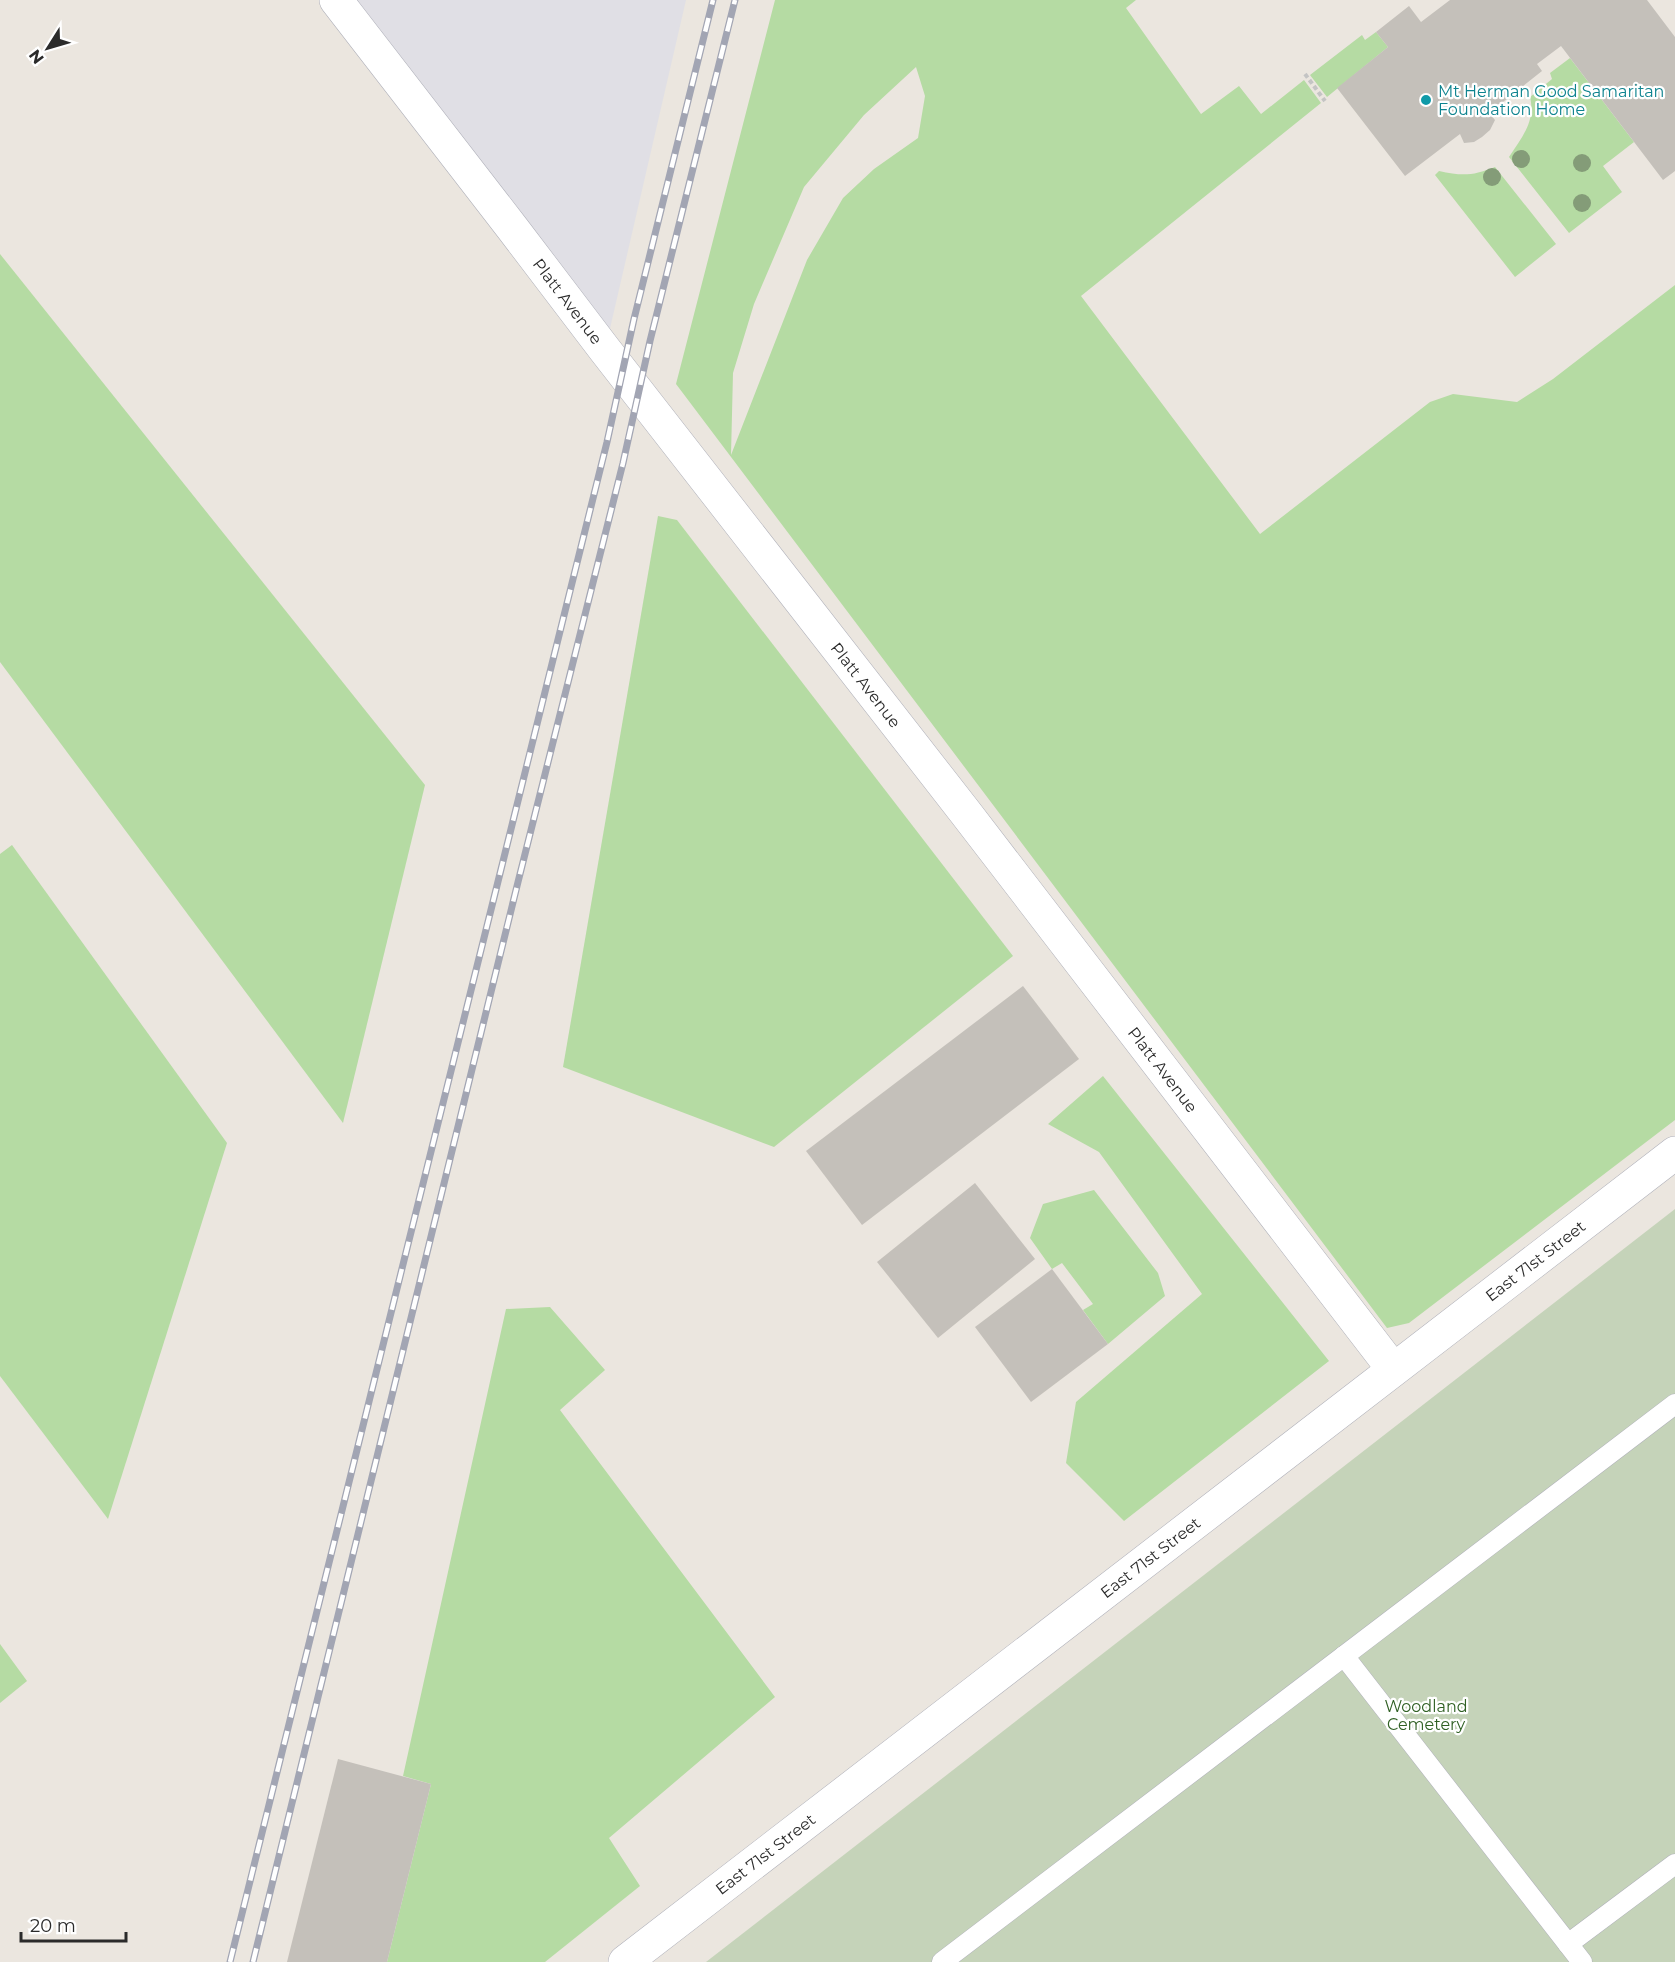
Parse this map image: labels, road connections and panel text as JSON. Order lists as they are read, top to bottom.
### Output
{
  "streets": {
    "street": ["Platt Avenue", "East 71st Street"]
  },
  "crossings": [
    ["Platt Avenue", "East 71st Street"]
  ],
  "parks": ["Woodland Cemetery"],
  "places": ["Mt Herman Good Samaritan Foundation Home"],
  "scale_bar": "20 m",
  "north": "bottom left"
}
